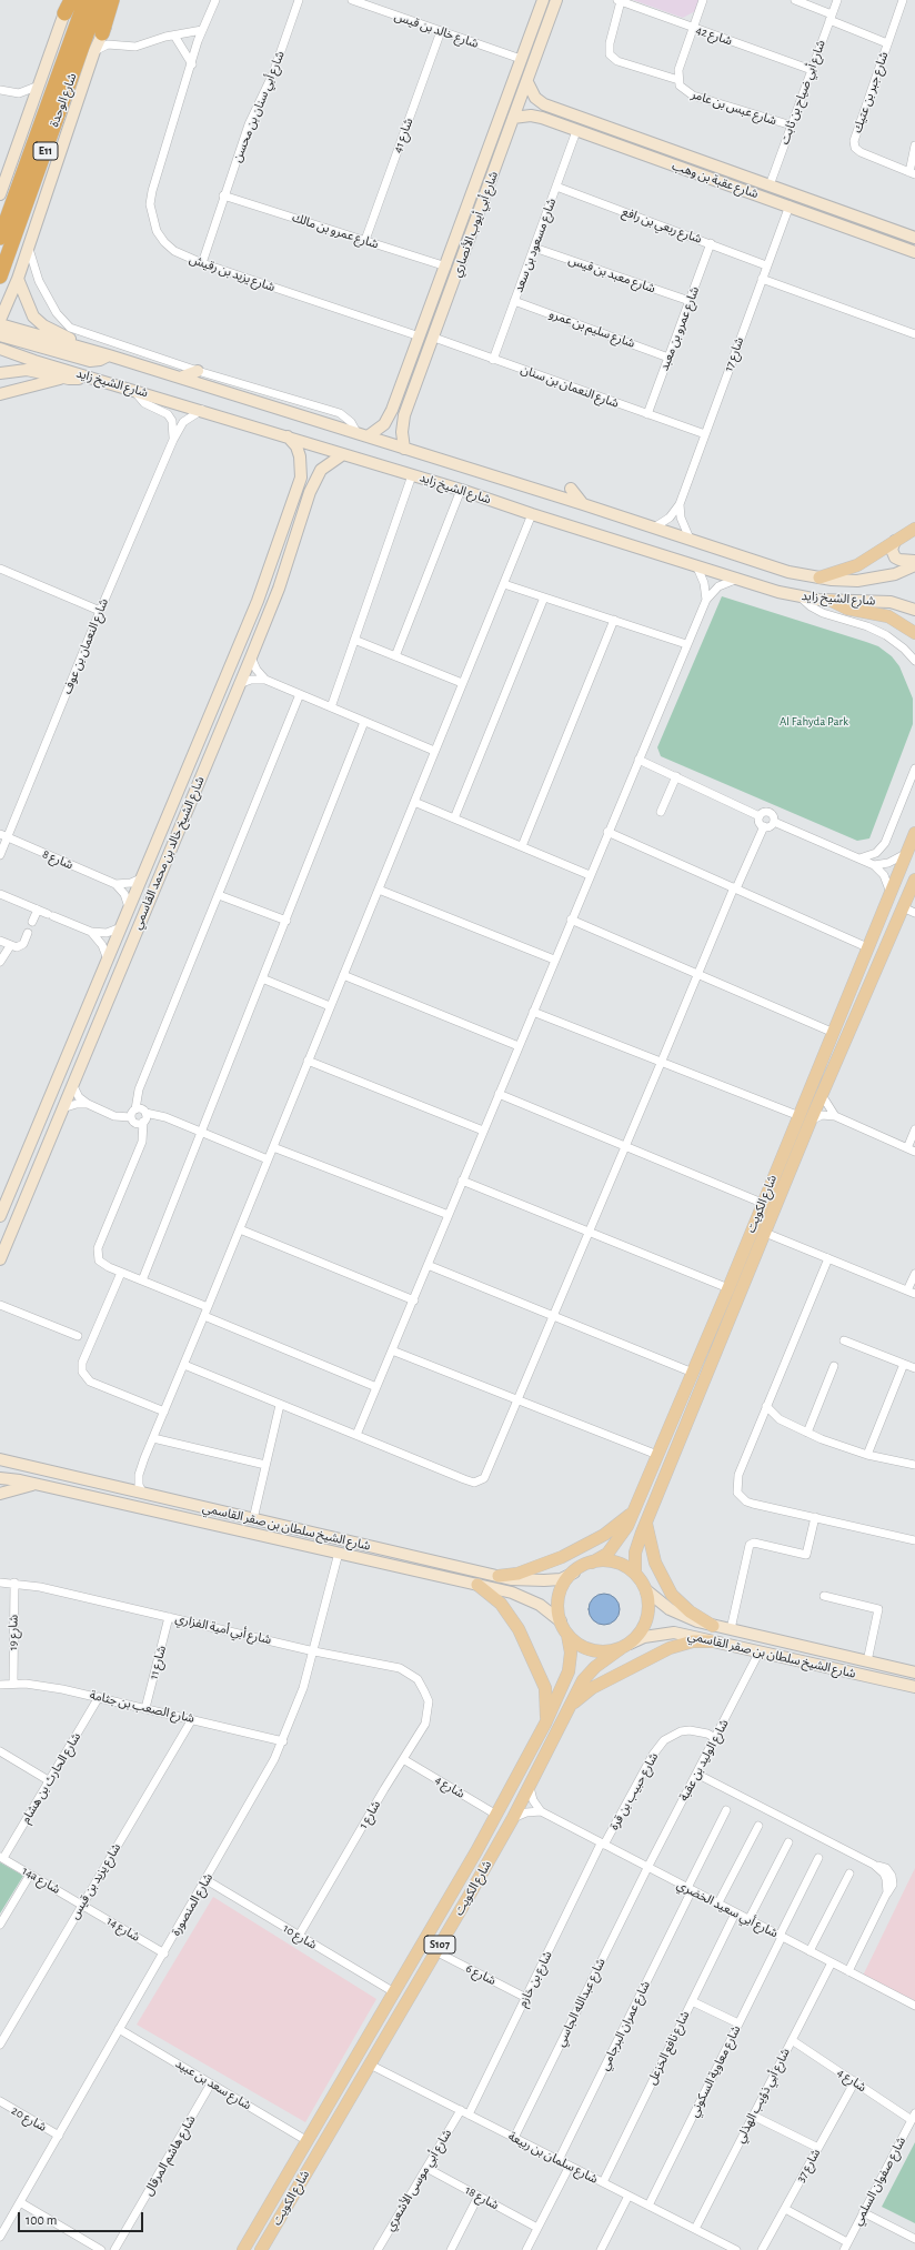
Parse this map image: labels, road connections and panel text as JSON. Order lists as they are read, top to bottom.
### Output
{
  "streets": {
    "highway": ["شارع الوحدة", "E11"],
    "main road": ["شارع الكويت", "S107"],
    "street": [
      "شارع خالد بن قيس",
      "شارع 42",
      "شارع أبي ضياح بن ثابت",
      "شارع جبر بن عتيك",
      "شارع أبي سنان بن محسن",
      "شارع عبس بن عامر",
      "شارع 41",
      "شارع عقبة بن وهب",
      "شارع أبي أيوب الأنصاري",
      "شارع ربعي بن رافع",
      "شارع عمرو بن مالك",
      "شارع مسعود بن سعد",
      "شارع يزيد بن رقيش",
      "شارع معبد بن قيس",
      "شارع سليم بن عمرو",
      "شارع عمرو بن معبد",
      "شارع 17",
      "شارع الشيخ زايد",
      "شارع النعمان بن سنان",
      "شارع النعمان بن عوف",
      "شارع الشيخ خالد بن محمد القاسمي",
      "شارع 8",
      "شارع الشيخ سلطان بن صقر القاسمي",
      "شارع أبي أمية الفزاري",
      "شارع 19",
      "شارع 11",
      "شارع الصعب بن جثامة",
      "شارع الوليد بن عقبة",
      "شارع الحارث بن هشام",
      "شارع 4",
      "شارع حبيب بن قرة",
      "شارع 1",
      "14a شارع",
      "شارع يزيد بن قيس",
      "شارع المنصورة",
      "شارع أبي سعيد الخضري",
      "شارع 14",
      "شارع 10",
      "شارع 6",
      "شارع بن خازم",
      "شارع عبدالله الجاسي",
      "شارع عمران البرجامي",
      "شارع نافع الخزعل",
      "شارع معاوية السكوني",
      "شارع سعد بن عبيد",
      "شارع أبي ذؤيب الهذلي",
      "شارع 20",
      "شارع هاشم المرقال",
      "شارع سلمان بن ربيعة",
      "شارع 37",
      "شارع أبي موسى الأشعري",
      "شارع صفوان السلمي",
      "شارع 18"
    ]
  },
  "crossings": [
    ["شارع خالد بن قيس", "شارع 41"],
    ["شارع خالد بن قيس", "شارع أبي أيوب الأنصاري"],
    ["شارع 42", "شارع أبي ضياح بن ثابت"],
    ["شارع 42", "شارع عبس بن عامر"],
    ["شارع أبي ضياح بن ثابت", "شارع عبس بن عامر"],
    ["شارع أبي ضياح بن ثابت", "شارع عقبة بن وهب"],
    ["شارع أبي سنان بن محسن", "شارع عمرو بن مالك"],
    ["شارع أبي سنان بن محسن", "شارع يزيد بن رقيش"],
    ["شارع 41", "شارع عمرو بن مالك"],
    ["شارع عقبة بن وهب", "شارع أبي أيوب الأنصاري"],
    ["شارع عقبة بن وهب", "شارع مسعود بن سعد"],
    ["شارع عقبة بن وهب", "شارع 17"],
    ["شارع أبي أيوب الأنصاري", "شارع عمرو بن مالك"],
    ["شارع أبي أيوب الأنصاري", "شارع يزيد بن رقيش"],
    ["شارع أبي أيوب الأنصاري", "شارع الشيخ زايد"],
    ["شارع أبي أيوب الأنصاري", "شارع النعمان بن سنان"],
    ["شارع ربعي بن رافع", "شارع مسعود بن سعد"],
    ["شارع ربعي بن رافع", "شارع عمرو بن معبد"],
    ["شارع ربعي بن رافع", "شارع 17"],
    ["شارع مسعود بن سعد", "شارع معبد بن قيس"],
    ["شارع مسعود بن سعد", "شارع سليم بن عمرو"],
    ["شارع مسعود بن سعد", "شارع النعمان بن سنان"],
    ["شارع معبد بن قيس", "شارع عمرو بن معبد"],
    ["شارع سليم بن عمرو", "شارع عمرو بن معبد"],
    ["شارع عمرو بن معبد", "شارع النعمان بن سنان"],
    ["شارع 17", "شارع الشيخ زايد"],
    ["شارع 17", "شارع النعمان بن سنان"],
    ["شارع الشيخ زايد", "شارع النعمان بن عوف"],
    ["شارع الشيخ زايد", "شارع الشيخ خالد بن محمد القاسمي"],
    ["شارع النعمان بن عوف", "شارع 8"],
    ["شارع الكويت", "شارع الشيخ سلطان بن صقر القاسمي"],
    ["شارع الكويت", "شارع 4"],
    ["شارع الكويت", "شارع 10"],
    ["شارع الكويت", "شارع 6"],
    ["شارع الكويت", "شارع سعد بن عبيد"],
    ["شارع الكويت", "شارع سلمان بن ربيعة"],
    ["شارع الشيخ سلطان بن صقر القاسمي", "شارع الوليد بن عقبة"],
    ["شارع الشيخ سلطان بن صقر القاسمي", "شارع المنصورة"],
    ["شارع أبي أمية الفزاري", "شارع 19"],
    ["شارع أبي أمية الفزاري", "شارع 11"],
    ["شارع أبي أمية الفزاري", "شارع 1"],
    ["شارع أبي أمية الفزاري", "شارع المنصورة"],
    ["شارع 19", "شارع الصعب بن جثامة"],
    ["شارع 11", "شارع الصعب بن جثامة"],
    ["شارع الصعب بن جثامة", "شارع الحارث بن هشام"],
    ["شارع الصعب بن جثامة", "شارع يزيد بن قيس"],
    ["شارع الصعب بن جثامة", "شارع المنصورة"],
    ["شارع الوليد بن عقبة", "شارع حبيب بن قرة"],
    ["شارع الوليد بن عقبة", "شارع أبي سعيد الخضري"],
    ["شارع الوليد بن عقبة", "شارع عبدالله الجاسي"],
    ["شارع الحارث بن هشام", "14a شارع"],
    ["شارع 4", "شارع 1"],
    ["شارع 4", "شارع أبي ذؤيب الهذلي"],
    ["شارع 4", "شارع 37"],
    ["شارع 4", "شارع صفوان السلمي"],
    ["شارع حبيب بن قرة", "شارع أبي سعيد الخضري"],
    ["شارع حبيب بن قرة", "شارع بن خازم"],
    ["شارع 1", "شارع 10"],
    ["14a شارع", "شارع يزيد بن قيس"],
    ["14a شارع", "شارع 14"],
    ["شارع يزيد بن قيس", "شارع 14"],
    ["شارع المنصورة", "شارع 14"],
    ["شارع المنصورة", "شارع 10"],
    ["شارع المنصورة", "شارع سعد بن عبيد"],
    ["شارع المنصورة", "شارع 20"],
    ["شارع أبي سعيد الخضري", "شارع بن خازم"],
    ["شارع أبي سعيد الخضري", "شارع عبدالله الجاسي"],
    ["شارع أبي سعيد الخضري", "شارع عمران البرجامي"],
    ["شارع أبي سعيد الخضري", "شارع نافع الخزعل"],
    ["شارع أبي سعيد الخضري", "شارع معاوية السكوني"],
    ["شارع أبي سعيد الخضري", "شارع أبي ذؤيب الهذلي"],
    ["شارع 6", "شارع بن خازم"],
    ["شارع بن خازم", "شارع سلمان بن ربيعة"],
    ["شارع عبدالله الجاسي", "شارع سلمان بن ربيعة"],
    ["شارع عمران البرجامي", "شارع سلمان بن ربيعة"],
    ["شارع نافع الخزعل", "شارع سلمان بن ربيعة"],
    ["شارع معاوية السكوني", "شارع سلمان بن ربيعة"],
    ["شارع سعد بن عبيد", "شارع هاشم المرقال"],
    ["شارع أبي ذؤيب الهذلي", "شارع سلمان بن ربيعة"],
    ["شارع سلمان بن ربيعة", "شارع أبي موسى الأشعري"],
    ["شارع أبي موسى الأشعري", "شارع 18"]
  ],
  "parks": ["Al Fahyda Park"],
  "scale_bar": "100 m"
}
